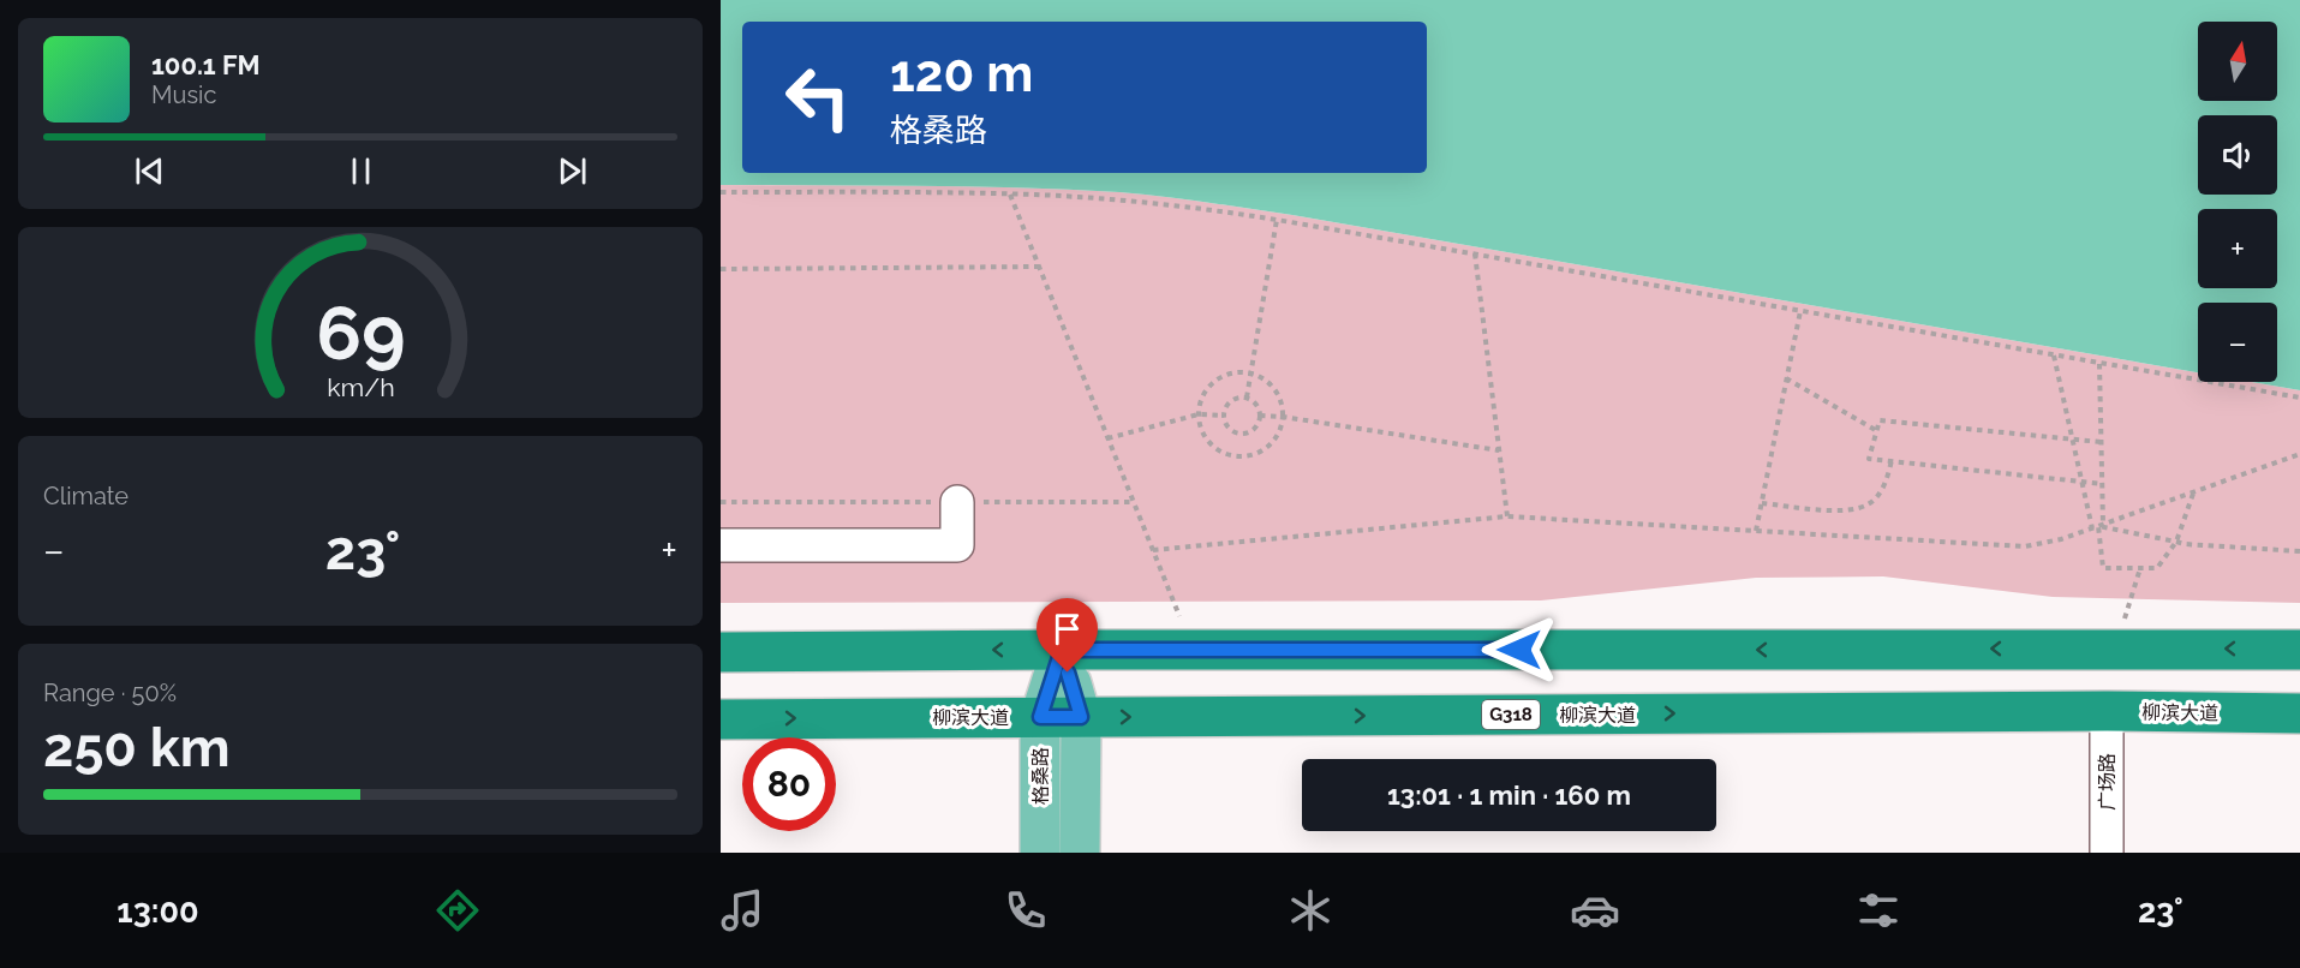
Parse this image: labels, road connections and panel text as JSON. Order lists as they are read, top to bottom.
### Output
{
  "streets": {
    "highway": ["柳滨大道", "G318"],
    "main road": ["格桑路"],
    "street": ["广场路"]
  },
  "crossings": [
    ["柳滨大道", "格桑路"],
    ["柳滨大道", "广场路"]
  ],
  "north": "top",
  "page": {
    "map_buttons": ["+", "−"],
    "turn": ["120 m", "格桑路"],
    "song": ["100.1 FM", "Music"],
    "tile": [
      "Climate",
      ["Range · 50%", "250 km"]
    ],
    "heat": ["−", "23°", "+"],
    "limit": "80",
    "trip": "13:01 · 1 min · 160 m",
    "tabs": ["13:00", "23°"],
    "gauge": ["69", "km/h"]
  }
}
